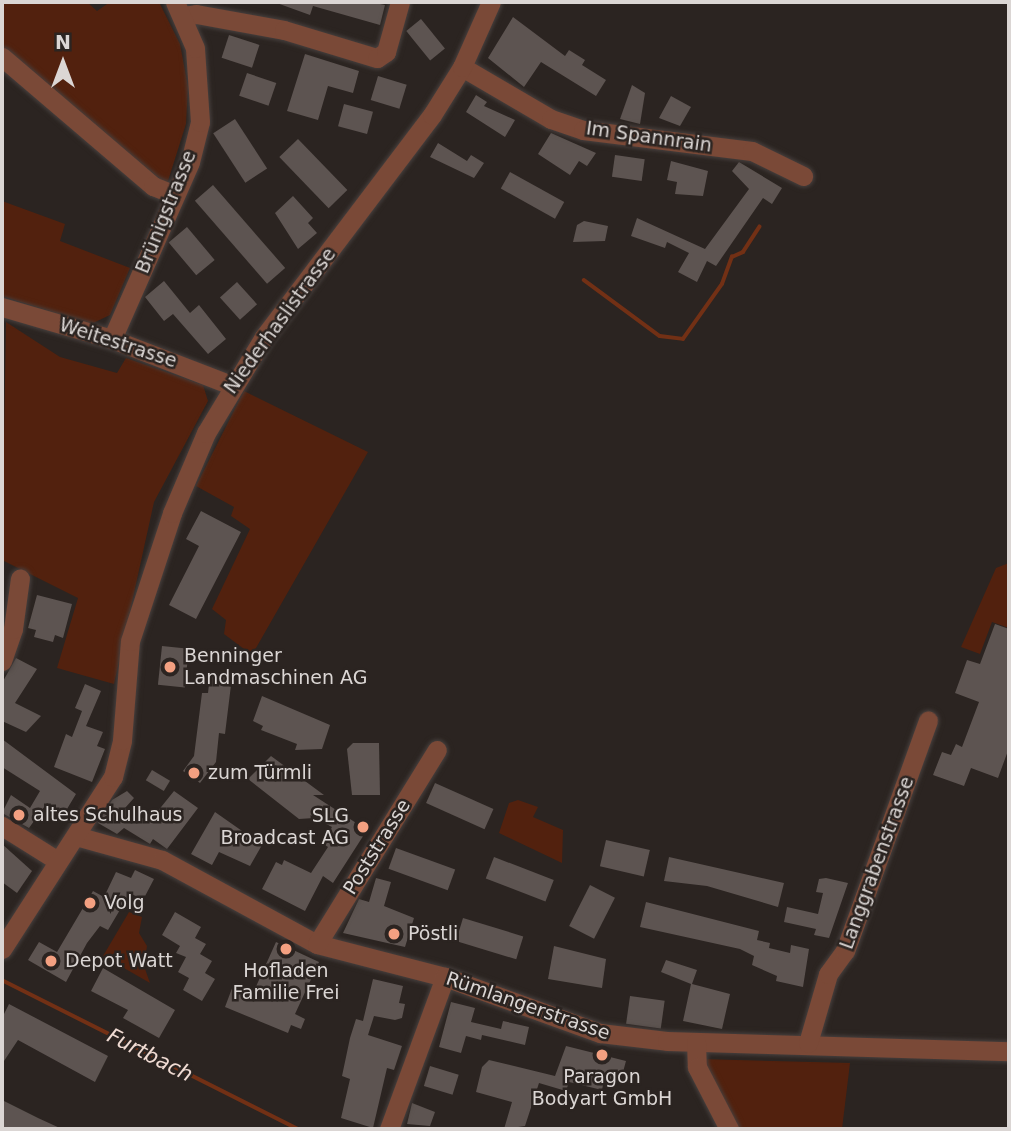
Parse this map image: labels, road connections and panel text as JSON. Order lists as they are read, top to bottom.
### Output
{
  "streets": {
    "street": [
      "Im Spannrain",
      "Brünigstrasse",
      "Niederhaslistrasse",
      "Weitestrasse",
      "Poststrasse",
      "Langgrabenstrasse",
      "Rümlangerstrasse"
    ]
  },
  "crossings": [
    ["Im Spannrain", "Niederhaslistrasse"],
    ["Brünigstrasse", "Weitestrasse"],
    ["Niederhaslistrasse", "Weitestrasse"],
    ["Niederhaslistrasse", "Rümlangerstrasse"],
    ["Poststrasse", "Rümlangerstrasse"],
    ["Langgrabenstrasse", "Rümlangerstrasse"]
  ],
  "water": ["Furtbach"],
  "places": [
    "Benninger Landmaschinen AG",
    "zum Türmli",
    "altes Schulhaus",
    "SLG Broadcast AG",
    "Volg",
    "Pöstli",
    "Hofladen Familie Frei",
    "Depot Watt",
    "Paragon Bodyart GmbH"
  ],
  "north": "top"
}
